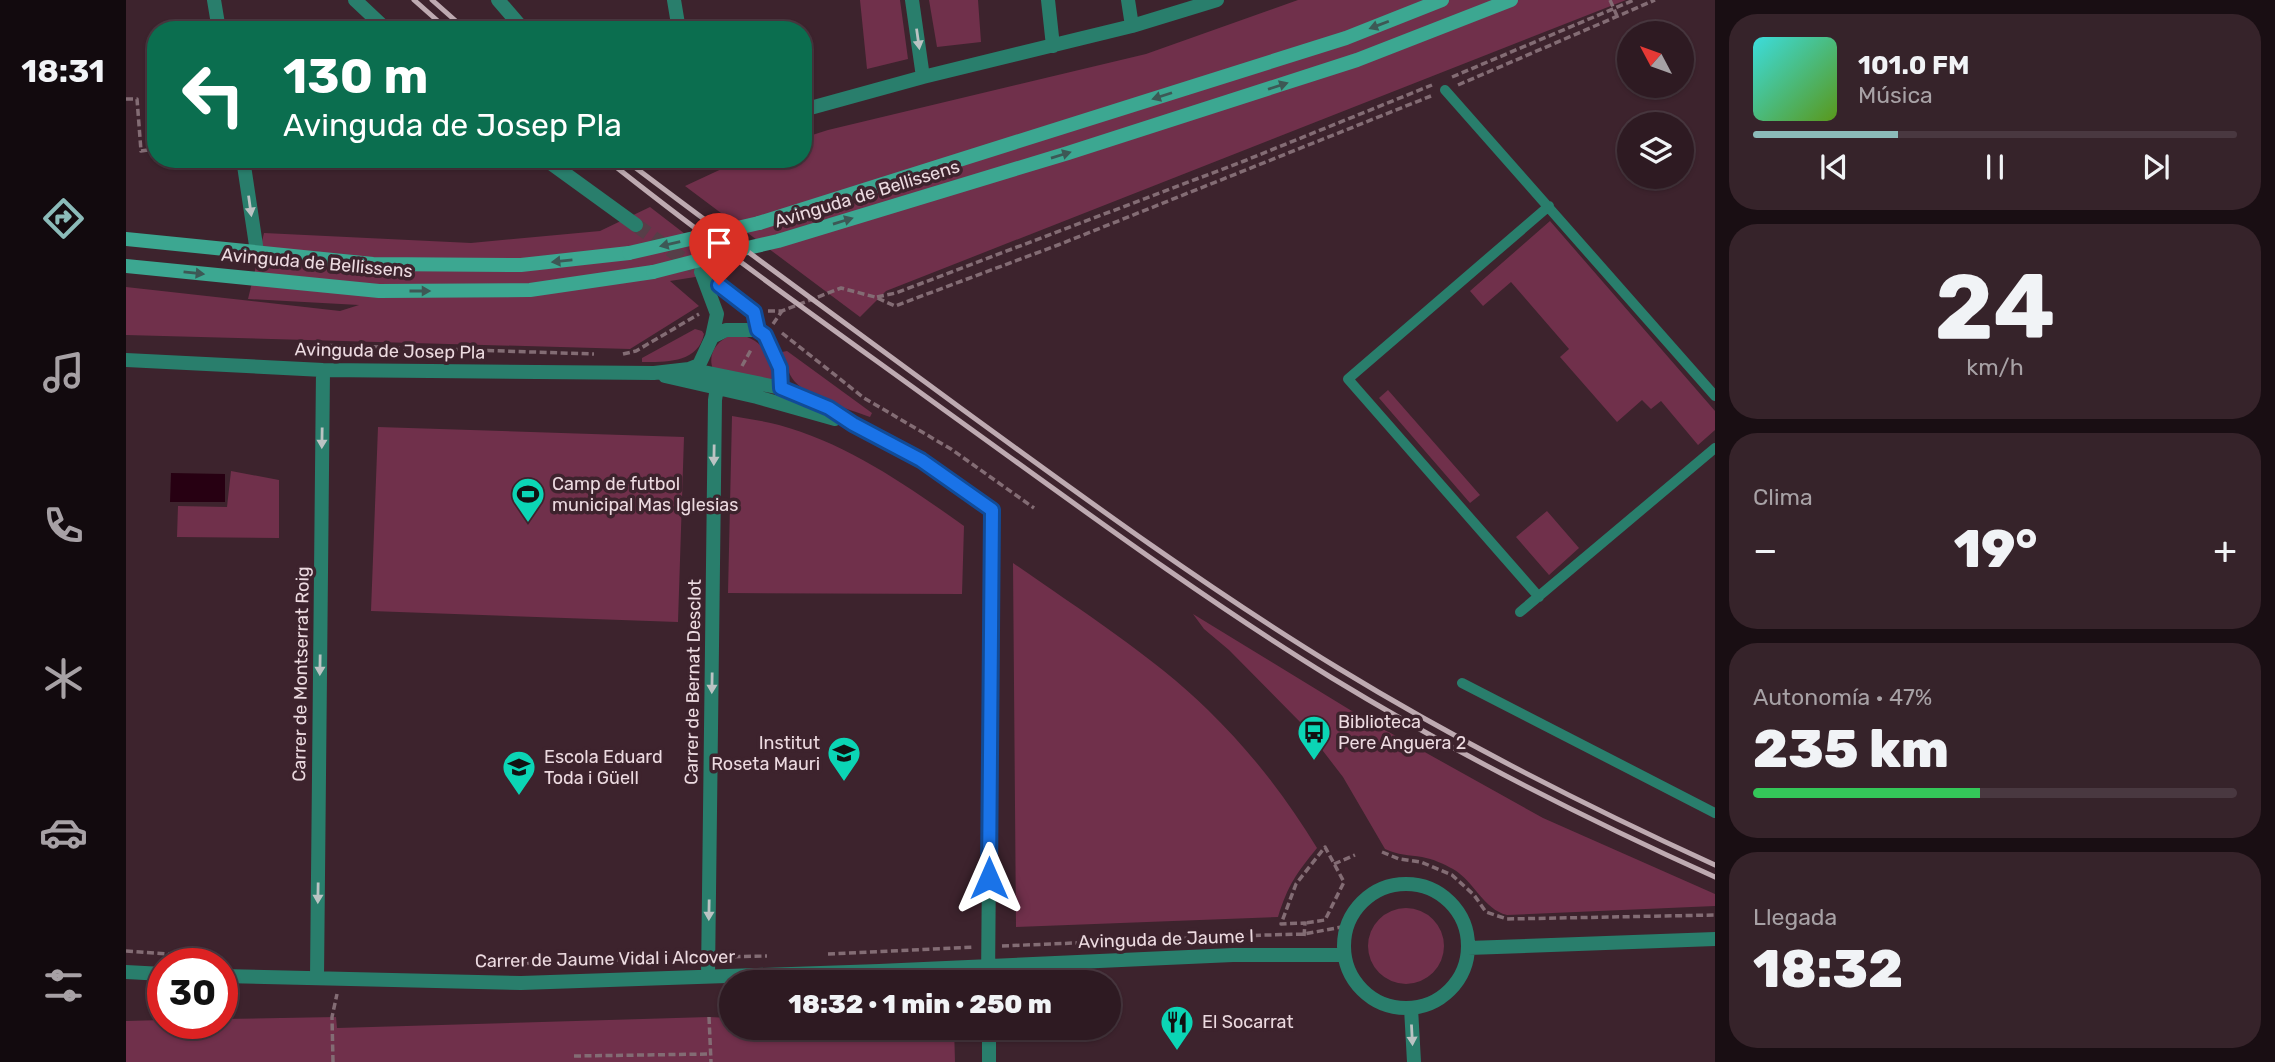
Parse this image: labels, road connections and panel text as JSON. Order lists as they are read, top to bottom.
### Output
{
  "streets": {
    "main road": ["Avinguda de Bellissens"],
    "street": [
      "Avinguda de Josep Pla",
      "Carrer de Montserrat Roig",
      "Carrer de Bernat Desclot",
      "Avinguda de Jaume I",
      "Carrer de Jaume Vidal i Alcover"
    ]
  },
  "crossings": [
    ["Avinguda de Josep Pla", "Carrer de Montserrat Roig"],
    ["Avinguda de Josep Pla", "Carrer de Bernat Desclot"],
    ["Carrer de Montserrat Roig", "Carrer de Jaume Vidal i Alcover"],
    ["Carrer de Bernat Desclot", "Carrer de Jaume Vidal i Alcover"],
    ["Avinguda de Jaume I", "Carrer de Jaume Vidal i Alcover"]
  ],
  "one_way": ["Carrer de Montserrat Roig", "Carrer de Bernat Desclot"],
  "places": {
    "sports": ["Camp de futbol municipal Mas Iglesias"],
    "bus stop": ["Biblioteca Pere Anguera 2"],
    "school or university": ["Institut Roseta Mauri", "Escola Eduard Toda i Güell"],
    "restaurant": ["El Socarrat"]
  },
  "north": "top left",
  "page": {
    "tabs": "18:31",
    "turn": ["130 m", "Avinguda de Josep Pla"],
    "song": ["101.0 FM", "Música"],
    "tile": [
      ["24", "km/h"],
      "Clima",
      ["Autonomía · 47%", "235 km"],
      ["Llegada", "18:32"]
    ],
    "heat": ["−", "19°", "+"],
    "limit": "30",
    "trip": "18:32 · 1 min · 250 m"
  }
}
